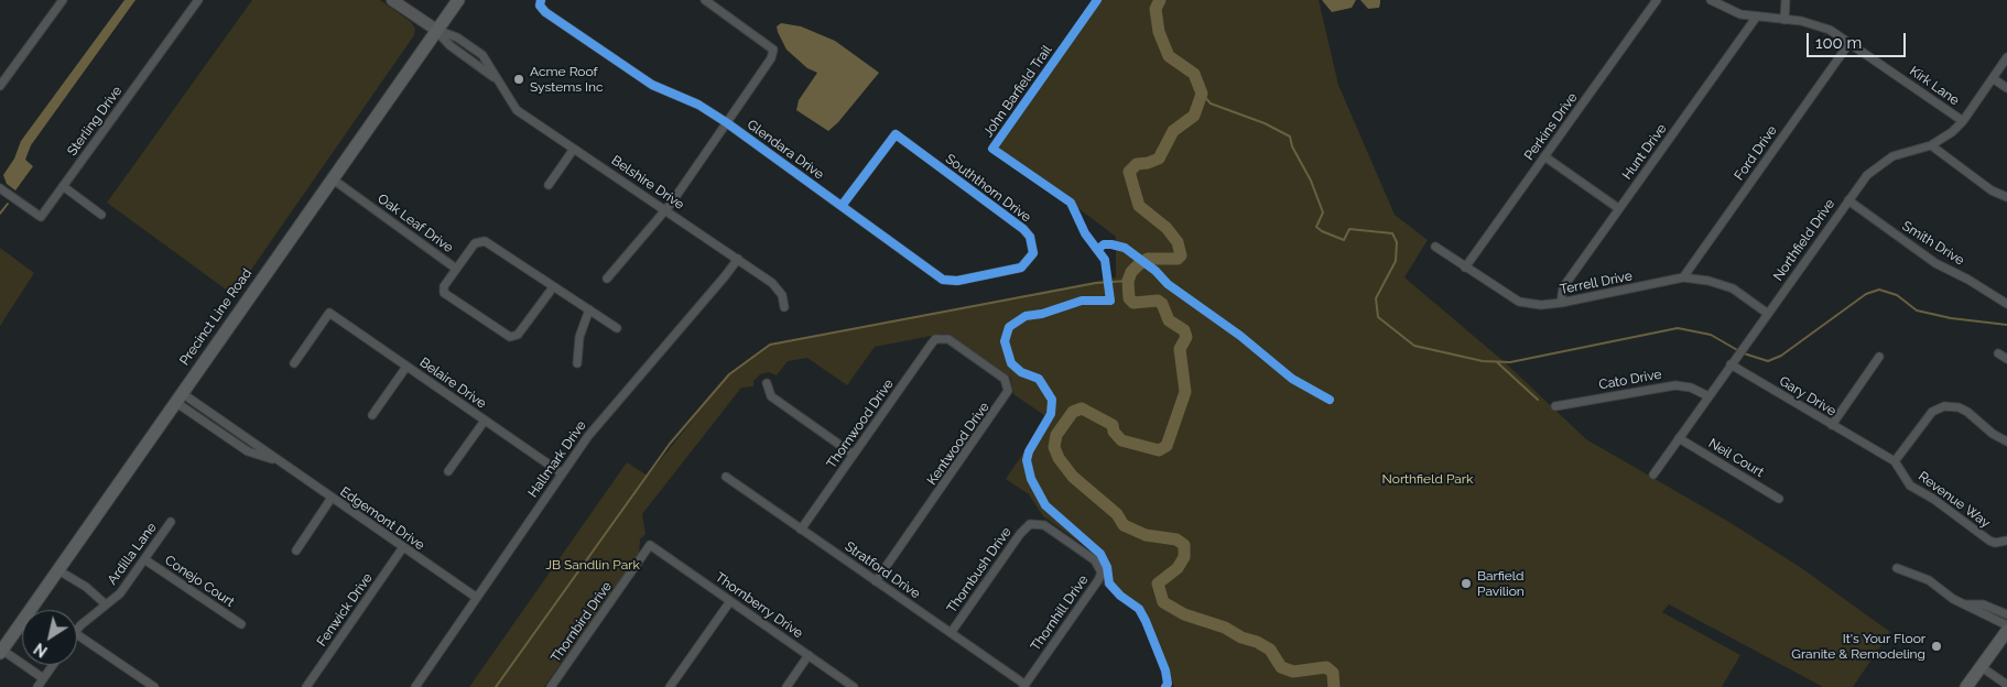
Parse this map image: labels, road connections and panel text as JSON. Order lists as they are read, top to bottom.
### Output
{
  "streets": {
    "main road": ["Precinct Line Road"],
    "street": [
      "Kirk Lane",
      "Sterling Drive",
      "Perkins Drive",
      "Glendara Drive",
      "Hunt Drive",
      "Ford Drive",
      "Belshire Drive",
      "Souththorn Drive",
      "Oak Leaf Drive",
      "Northfield Drive",
      "Smith Drive",
      "Terrell Drive",
      "Cato Drive",
      "Belaire Drive",
      "Gary Drive",
      "Thornwood Drive",
      "Kentwood Drive",
      "Neil Court",
      "Hallmark Drive",
      "Revenue Way",
      "Edgemont Drive",
      "Ardilla Lane",
      "Stratford Drive",
      "Thornbush Drive",
      "Conejo Court",
      "Thornberry Drive",
      "Fenwick Drive",
      "Thornhill Drive",
      "Thornbird Drive"
    ],
    "cycle path": ["John Barfield Trail"]
  },
  "crossings": [
    ["Kirk Lane", "Hunt Drive"],
    ["Kirk Lane", "Ford Drive"],
    ["Kirk Lane", "Northfield Drive"],
    ["Perkins Drive", "Terrell Drive"],
    ["Glendara Drive", "Souththorn Drive"],
    ["Hunt Drive", "Terrell Drive"],
    ["Ford Drive", "Terrell Drive"],
    ["Belshire Drive", "Precinct Line Road"],
    ["Belshire Drive", "Hallmark Drive"],
    ["Oak Leaf Drive", "Precinct Line Road"],
    ["Northfield Drive", "Smith Drive"],
    ["Northfield Drive", "Terrell Drive"],
    ["Northfield Drive", "Cato Drive"],
    ["Northfield Drive", "Gary Drive"],
    ["Northfield Drive", "Neil Court"],
    ["Precinct Line Road", "Edgemont Drive"],
    ["Belaire Drive", "Hallmark Drive"],
    ["Gary Drive", "Revenue Way"],
    ["Thornwood Drive", "Kentwood Drive"],
    ["Thornwood Drive", "Stratford Drive"],
    ["Kentwood Drive", "Stratford Drive"],
    ["Hallmark Drive", "Edgemont Drive"],
    ["Edgemont Drive", "Fenwick Drive"],
    ["Ardilla Lane", "Conejo Court"],
    ["Stratford Drive", "Thornbush Drive"],
    ["Stratford Drive", "Thornhill Drive"],
    ["Thornbush Drive", "Thornhill Drive"],
    ["Thornberry Drive", "Thornbird Drive"]
  ],
  "parks": ["Northfield Park", "JB Sandlin Park"],
  "places": ["Acme Roof Systems Inc", "Barfield Pavilion", "It's Your Floor Granite & Remodeling"],
  "scale_bar": "100 m",
  "north": "bottom left"
}
